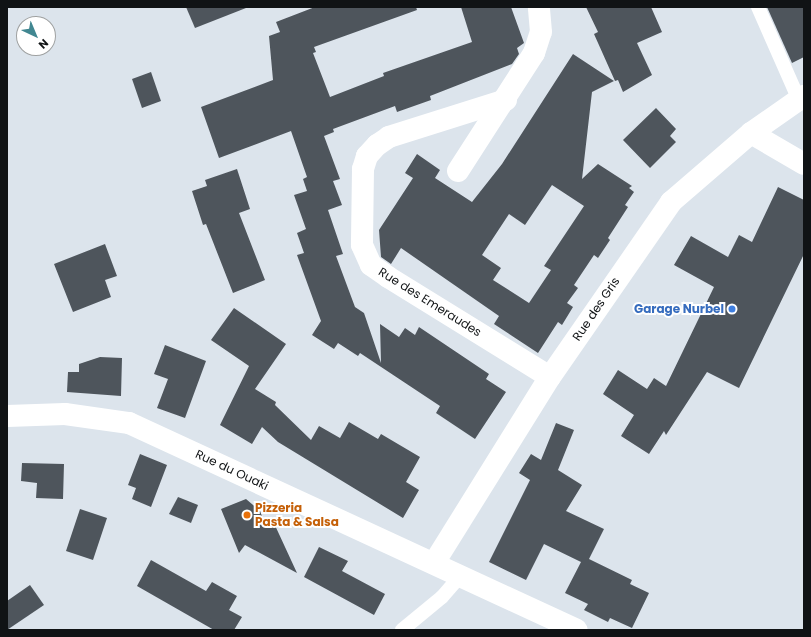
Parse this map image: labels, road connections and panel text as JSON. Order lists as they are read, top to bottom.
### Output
{
  "streets": {
    "street": ["Rue des Emeraudes", "Rue des Gris", "Rue du Ouaki"]
  },
  "crossings": [
    ["Rue des Emeraudes", "Rue des Gris"],
    ["Rue des Gris", "Rue du Ouaki"]
  ],
  "places": ["Garage Nurbel", "Pizzeria Pasta & Salsa"],
  "north": "bottom right"
}
